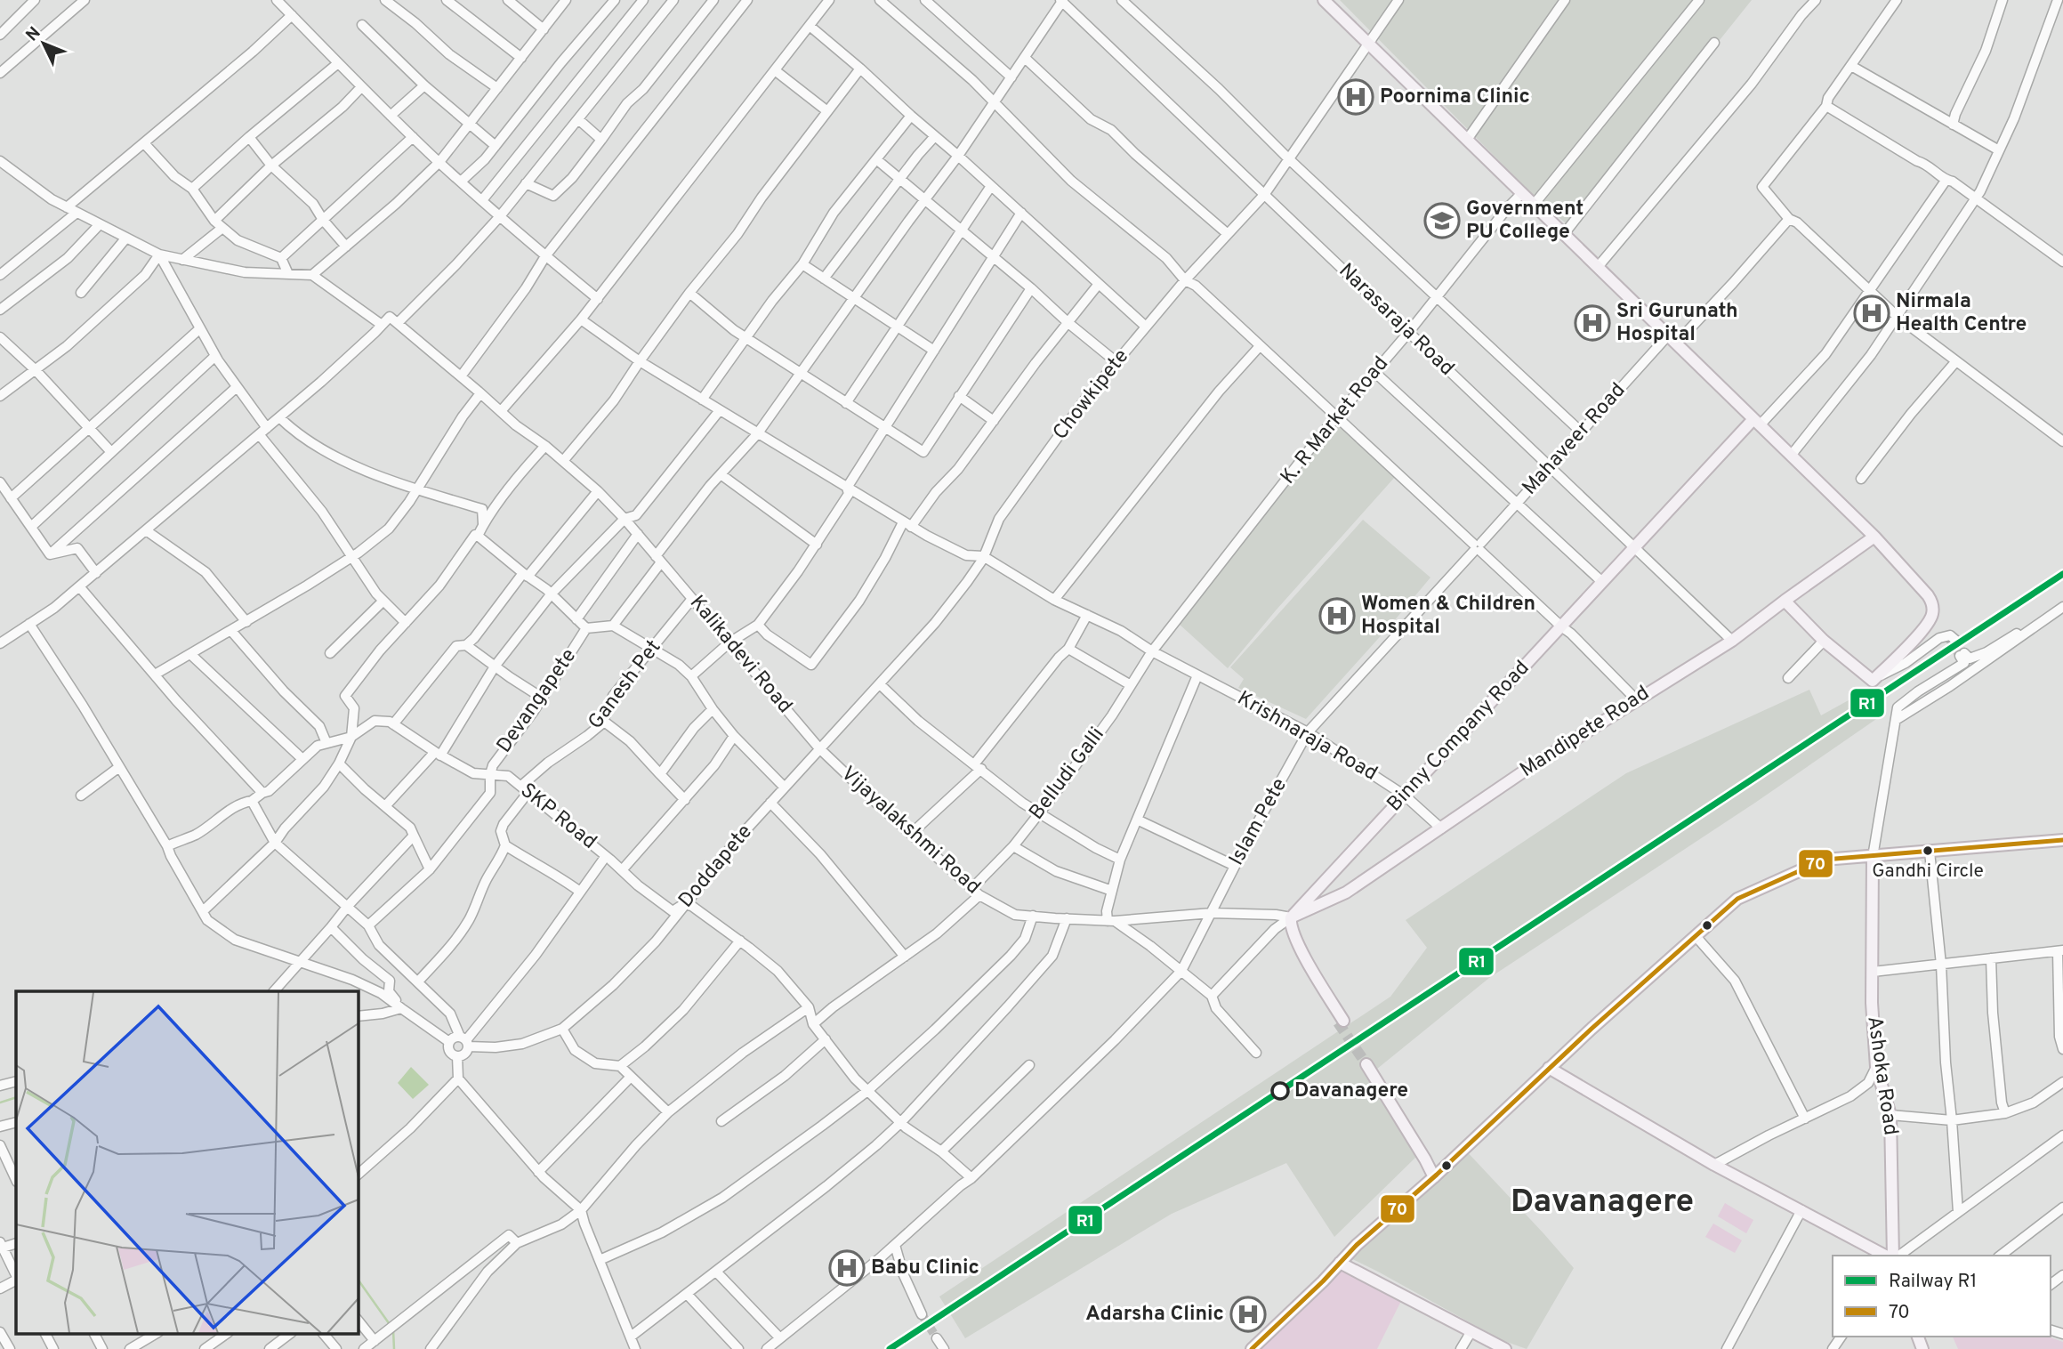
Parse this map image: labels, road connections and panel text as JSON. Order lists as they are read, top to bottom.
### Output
{
  "streets": {
    "main road": ["Mandipete Road", "Binny Company Road", "Ashoka Road"],
    "street": [
      "Narasaraja Road",
      "Chowkipete",
      "K. R Market Road",
      "Mahaveer Road",
      "Kalikadevi Road",
      "Ganesh Pet",
      "Devangapete",
      "Krishnaraja Road",
      "Belludi Galli",
      "SKP Road",
      "Islam Pete",
      "Vijayalakshmi Road",
      "Doddapete"
    ]
  },
  "crossings": [
    ["Narasaraja Road", "Chowkipete"],
    ["Narasaraja Road", "K. R Market Road"],
    ["Narasaraja Road", "Mahaveer Road"],
    ["Narasaraja Road", "Mandipete Road"],
    ["Narasaraja Road", "Binny Company Road"],
    ["Chowkipete", "Kalikadevi Road"],
    ["Chowkipete", "Krishnaraja Road"],
    ["Chowkipete", "Vijayalakshmi Road"],
    ["Chowkipete", "Doddapete"],
    ["K. R Market Road", "Krishnaraja Road"],
    ["K. R Market Road", "Belludi Galli"],
    ["Mahaveer Road", "Krishnaraja Road"],
    ["Mahaveer Road", "Islam Pete"],
    ["Kalikadevi Road", "Ganesh Pet"],
    ["Kalikadevi Road", "Vijayalakshmi Road"],
    ["Kalikadevi Road", "Doddapete"],
    ["Ganesh Pet", "SKP Road"],
    ["Devangapete", "SKP Road"],
    ["Mandipete Road", "Krishnaraja Road"],
    ["Mandipete Road", "Binny Company Road"],
    ["Mandipete Road", "Vijayalakshmi Road"],
    ["Krishnaraja Road", "Binny Company Road"],
    ["Krishnaraja Road", "Belludi Galli"],
    ["Krishnaraja Road", "Islam Pete"],
    ["Binny Company Road", "Vijayalakshmi Road"],
    ["Belludi Galli", "Vijayalakshmi Road"],
    ["SKP Road", "Doddapete"],
    ["Islam Pete", "Vijayalakshmi Road"],
    ["Vijayalakshmi Road", "Doddapete"]
  ],
  "districts": ["Davanagere"],
  "places": {
    "hospital": [
      "Poornima Clinic",
      "Nirmala Health Centre",
      "Sri Gurunath Hospital",
      "Women & Children Hospital",
      "Babu Clinic",
      "Adarsha Clinic"
    ],
    "school or university": ["Government PU College"],
    "other": ["Gandhi Circle", "Davanagere"]
  },
  "lines": ["rail line R1", "transit line 70"],
  "legend": ["Railway R1", "70"],
  "north": "top left"
}
